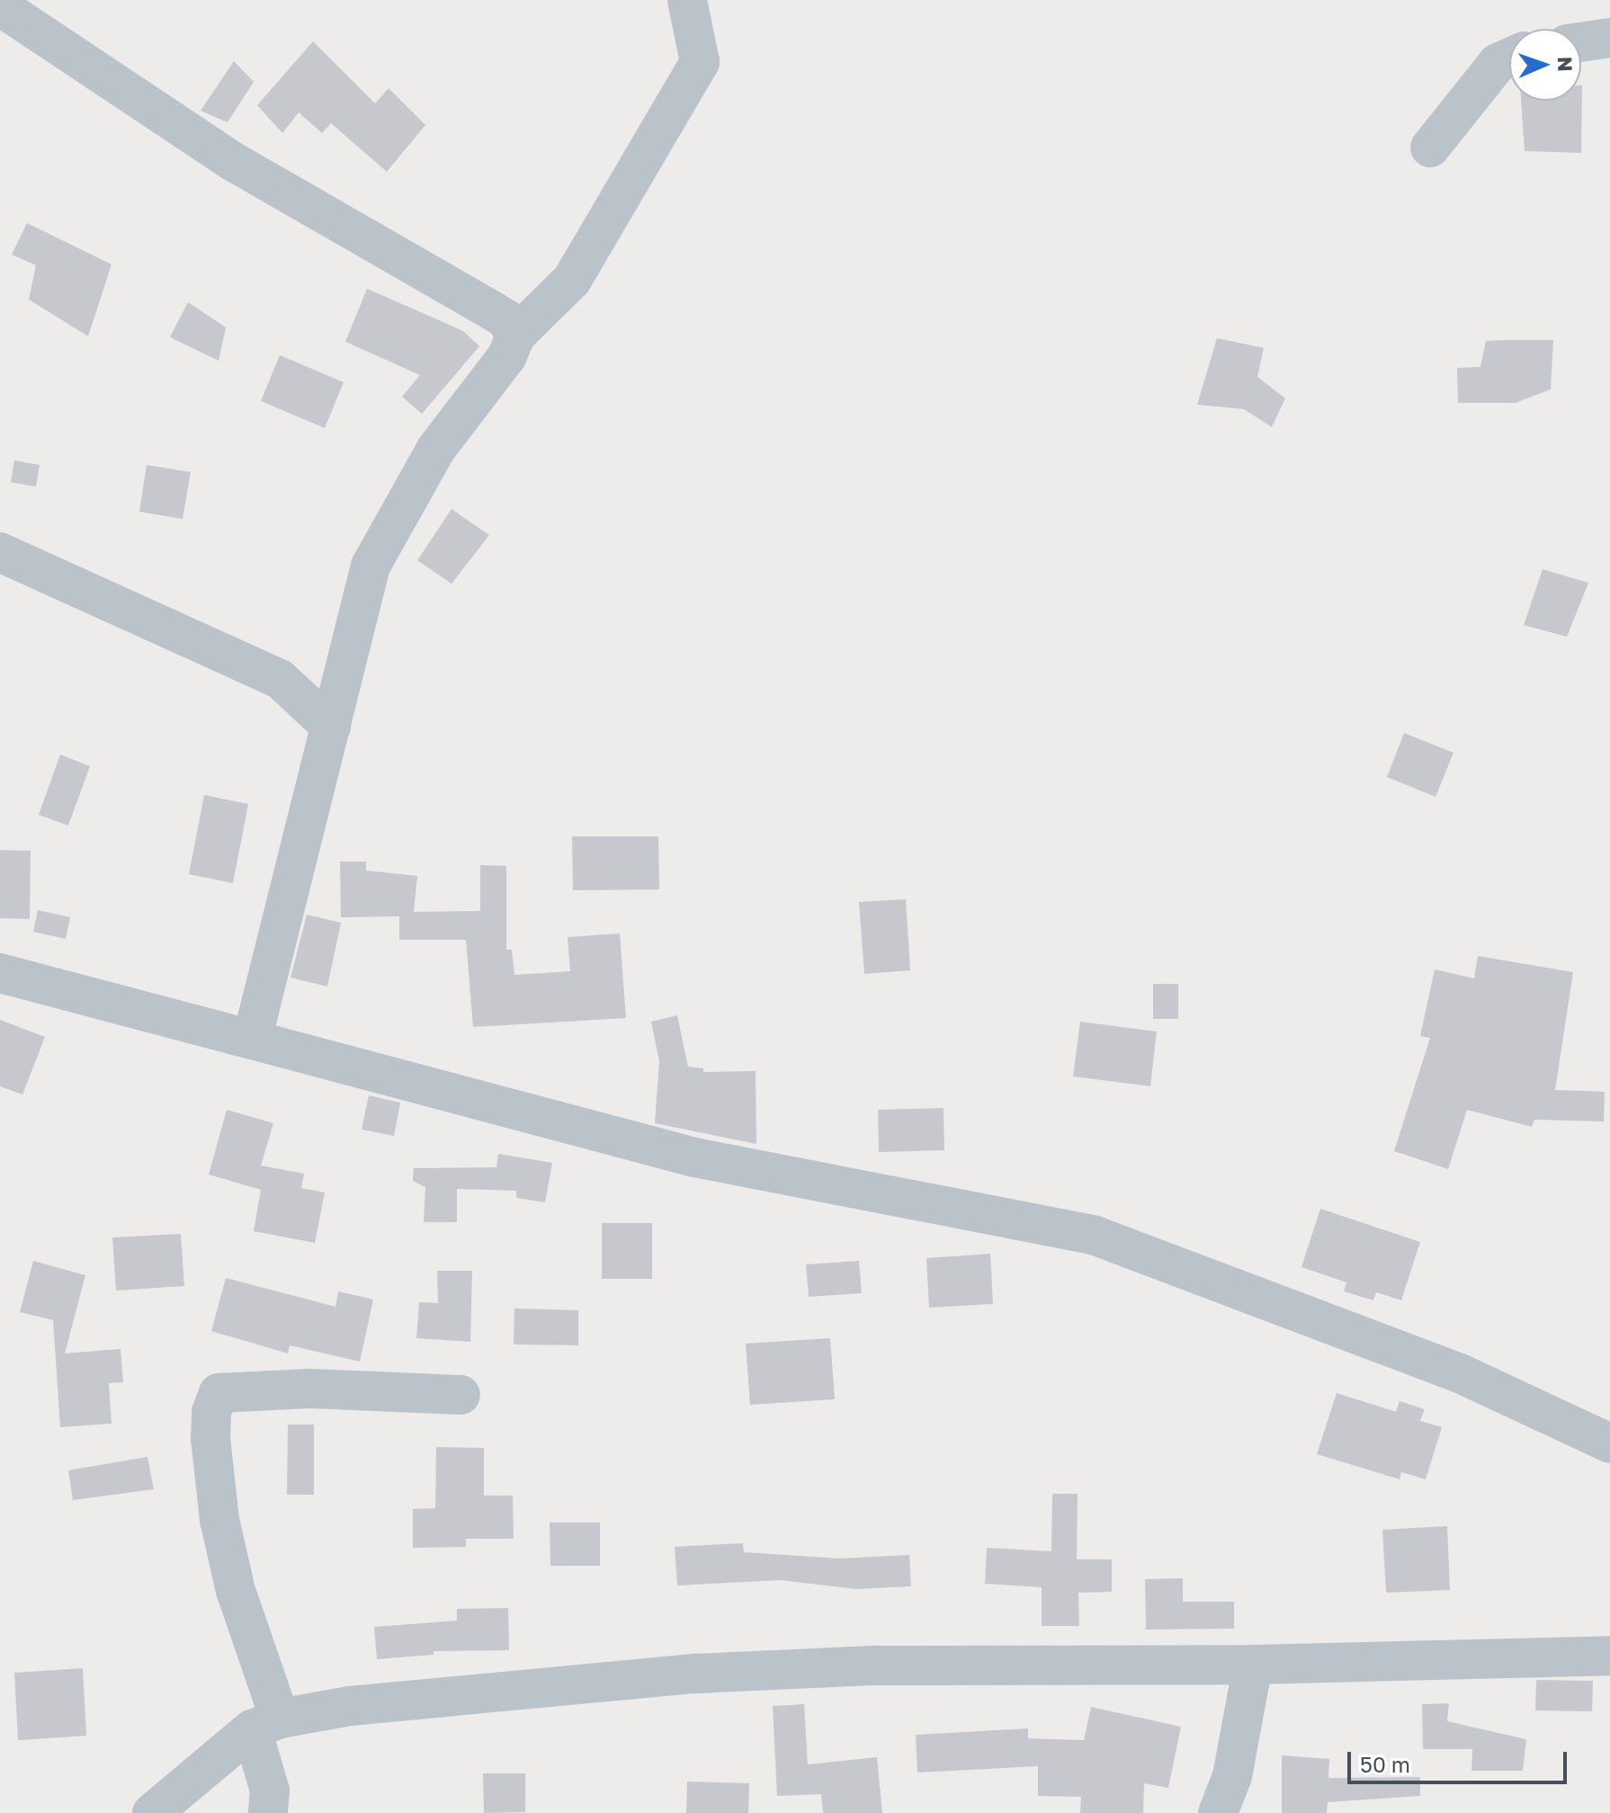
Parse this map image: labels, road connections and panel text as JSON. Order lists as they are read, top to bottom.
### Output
{
  "scale_bar": "50 m",
  "north": "right"
}
